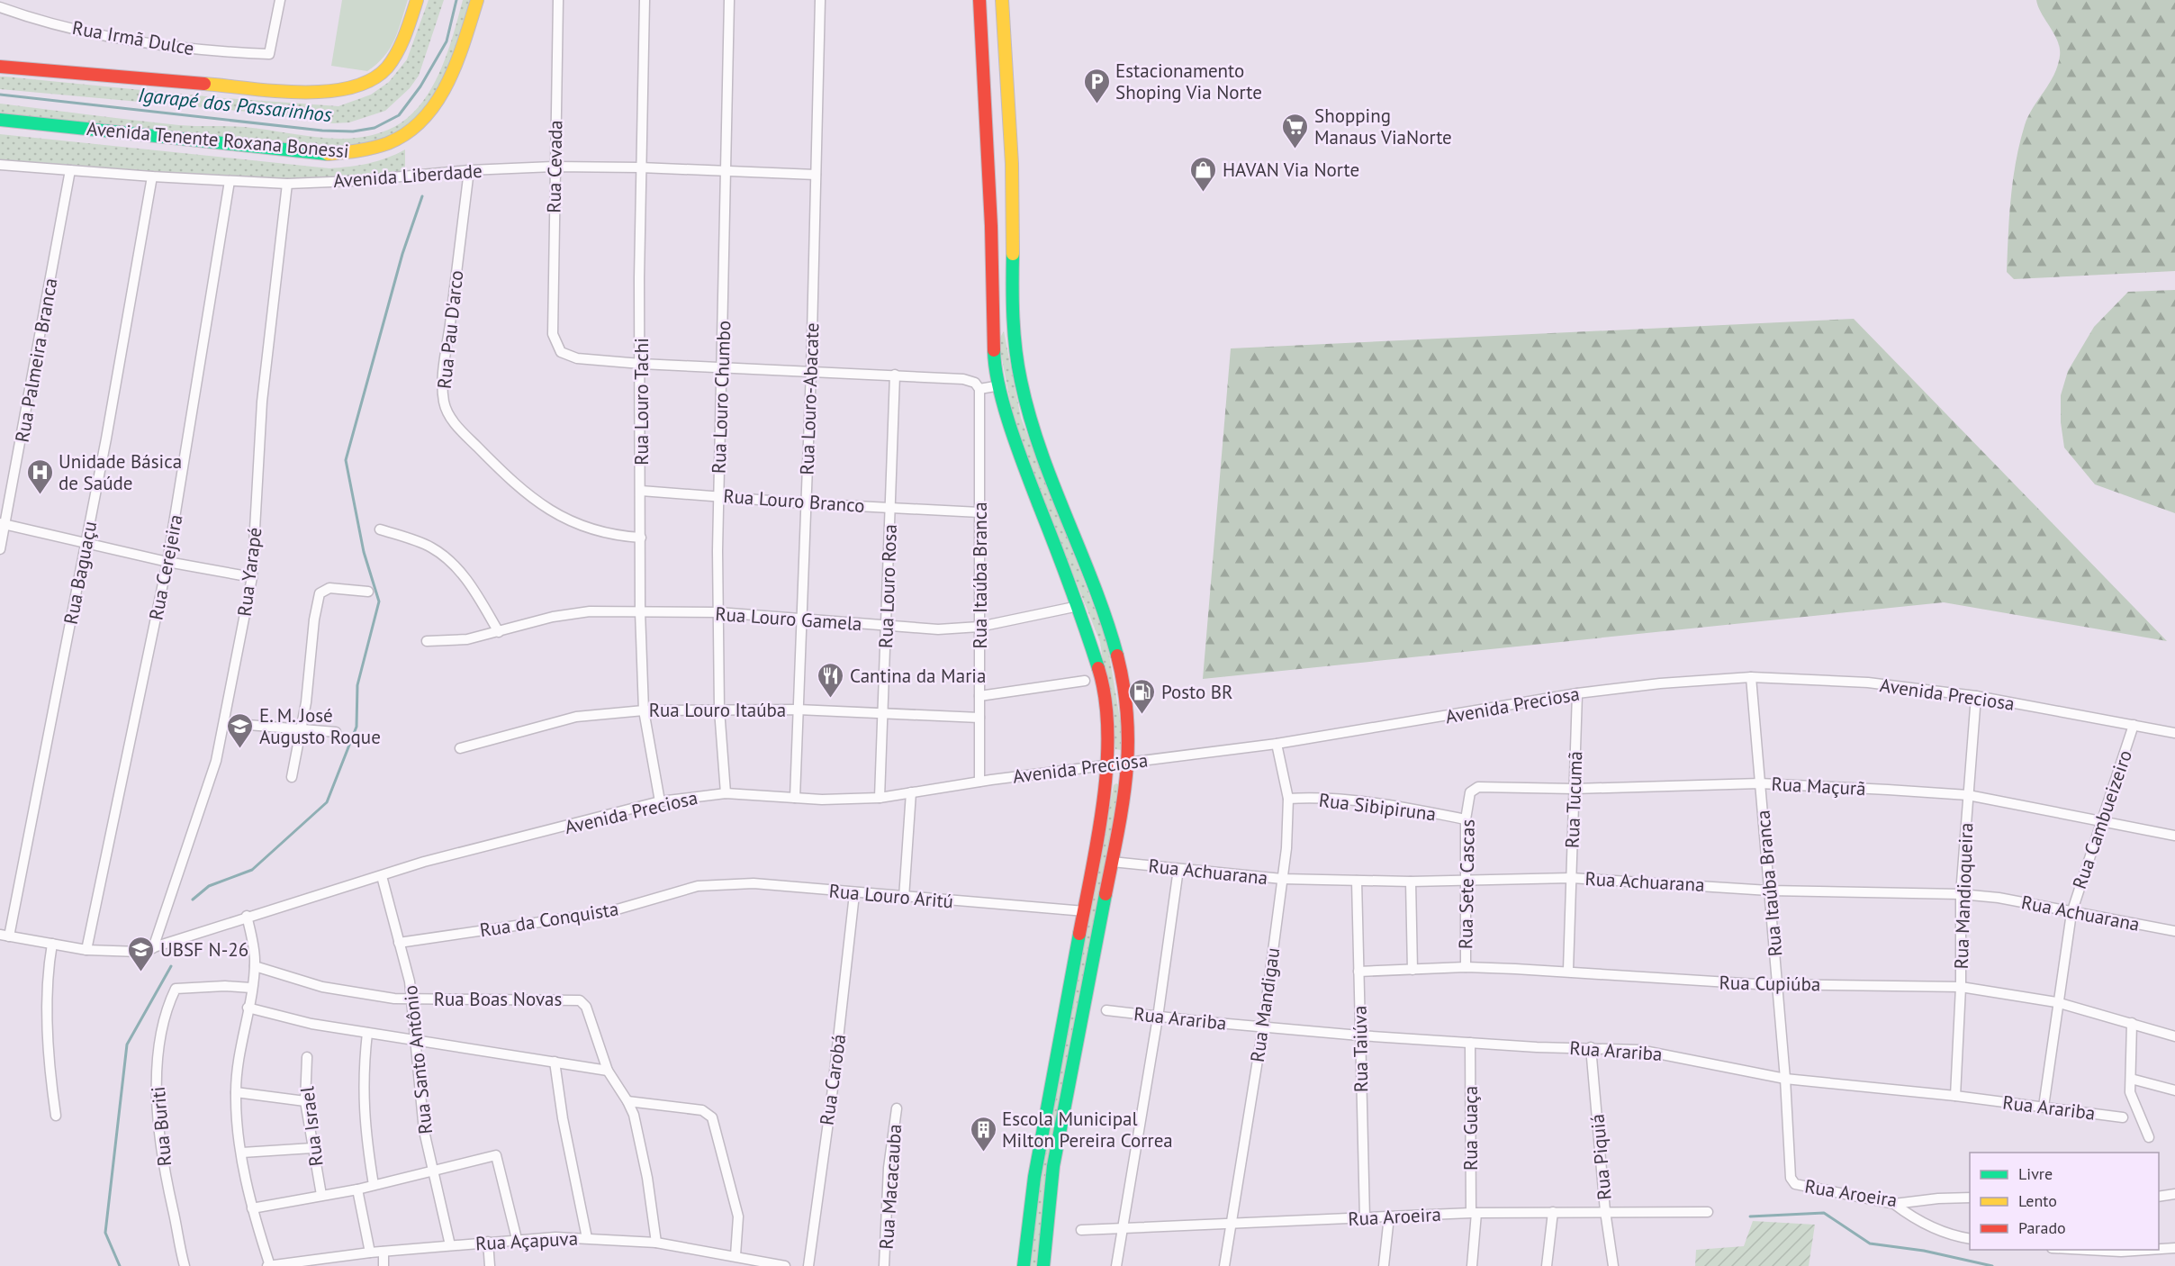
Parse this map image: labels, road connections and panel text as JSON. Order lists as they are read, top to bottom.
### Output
{
  "streets": {
    "main road": ["Avenida Tenente Roxana Bonessi"],
    "street": [
      "Rua Irmã Dulce",
      "Rua Cevada",
      "Avenida Liberdade",
      "Rua Pau D'arco",
      "Rua Palmeira Branca",
      "Rua Louro Chumbo",
      "Rua Louro-Abacate",
      "Rua Louro Tachi",
      "Rua Louro Branco",
      "Rua Cerejeira",
      "Rua Yarapé",
      "Rua Baguaçu",
      "Rua Itaúba Branca",
      "Rua Louro Rosa",
      "Rua Louro Gamela",
      "Avenida Preciosa",
      "Rua Louro Itaúba",
      "Rua Maçurã",
      "Rua Tucumã",
      "Rua Sibipiruna",
      "Rua Cambueizeiro",
      "Rua Achuarana",
      "Rua Sete Cascas",
      "Rua Louro Aritú",
      "Rua Mandioqueira",
      "Rua da Conquista",
      "Rua Cupiúba",
      "Rua Boas Novas",
      "Rua Mandigau",
      "Rua Arariba",
      "Rua Taiúva",
      "Rua Santo Antônio",
      "Rua Carobá",
      "Rua Buriti",
      "Rua Israel",
      "Rua Guaça",
      "Rua Piquiá",
      "Rua Macacauba",
      "Rua Aroeira",
      "Rua Açapuva"
    ]
  },
  "crossings": [
    ["Rua Cevada", "Avenida Liberdade"],
    ["Rua Cevada", "Rua Louro Tachi"],
    ["Avenida Liberdade", "Rua Pau D'arco"],
    ["Avenida Liberdade", "Rua Palmeira Branca"],
    ["Avenida Liberdade", "Rua Louro Chumbo"],
    ["Avenida Liberdade", "Rua Louro-Abacate"],
    ["Avenida Liberdade", "Rua Louro Tachi"],
    ["Avenida Liberdade", "Rua Cerejeira"],
    ["Avenida Liberdade", "Rua Yarapé"],
    ["Avenida Liberdade", "Rua Baguaçu"],
    ["Rua Pau D'arco", "Rua Louro Tachi"],
    ["Rua Louro Chumbo", "Rua Louro Branco"],
    ["Rua Louro Chumbo", "Rua Louro Gamela"],
    ["Rua Louro Chumbo", "Avenida Preciosa"],
    ["Rua Louro Chumbo", "Rua Louro Itaúba"],
    ["Rua Louro-Abacate", "Rua Louro Branco"],
    ["Rua Louro-Abacate", "Rua Louro Gamela"],
    ["Rua Louro-Abacate", "Avenida Preciosa"],
    ["Rua Louro-Abacate", "Rua Louro Itaúba"],
    ["Rua Louro Tachi", "Rua Louro Branco"],
    ["Rua Louro Tachi", "Rua Louro Gamela"],
    ["Rua Louro Tachi", "Avenida Preciosa"],
    ["Rua Louro Tachi", "Rua Louro Itaúba"],
    ["Rua Louro Branco", "Rua Itaúba Branca"],
    ["Rua Louro Branco", "Rua Louro Rosa"],
    ["Rua Cerejeira", "Avenida Preciosa"],
    ["Rua Yarapé", "Avenida Preciosa"],
    ["Rua Baguaçu", "Avenida Preciosa"],
    ["Rua Itaúba Branca", "Rua Louro Gamela"],
    ["Rua Itaúba Branca", "Avenida Preciosa"],
    ["Rua Itaúba Branca", "Rua Louro Itaúba"],
    ["Rua Itaúba Branca", "Rua Maçurã"],
    ["Rua Itaúba Branca", "Rua Achuarana"],
    ["Rua Itaúba Branca", "Rua Cupiúba"],
    ["Rua Itaúba Branca", "Rua Arariba"],
    ["Rua Itaúba Branca", "Rua Aroeira"],
    ["Rua Louro Rosa", "Rua Louro Gamela"],
    ["Rua Louro Rosa", "Avenida Preciosa"],
    ["Rua Louro Rosa", "Rua Louro Itaúba"],
    ["Avenida Preciosa", "Rua Tucumã"],
    ["Avenida Preciosa", "Rua Cambueizeiro"],
    ["Avenida Preciosa", "Rua Mandioqueira"],
    ["Avenida Preciosa", "Rua Mandigau"],
    ["Avenida Preciosa", "Rua Santo Antônio"],
    ["Rua Maçurã", "Rua Tucumã"],
    ["Rua Maçurã", "Rua Cambueizeiro"],
    ["Rua Maçurã", "Rua Sete Cascas"],
    ["Rua Maçurã", "Rua Mandioqueira"],
    ["Rua Tucumã", "Rua Achuarana"],
    ["Rua Tucumã", "Rua Cupiúba"],
    ["Rua Sibipiruna", "Rua Sete Cascas"],
    ["Rua Sibipiruna", "Rua Mandigau"],
    ["Rua Cambueizeiro", "Rua Achuarana"],
    ["Rua Cambueizeiro", "Rua Cupiúba"],
    ["Rua Cambueizeiro", "Rua Arariba"],
    ["Rua Achuarana", "Rua Sete Cascas"],
    ["Rua Achuarana", "Rua Mandioqueira"],
    ["Rua Achuarana", "Rua Mandigau"],
    ["Rua Achuarana", "Rua Taiúva"],
    ["Rua Sete Cascas", "Rua Cupiúba"],
    ["Rua Louro Aritú", "Rua da Conquista"],
    ["Rua Louro Aritú", "Rua Carobá"],
    ["Rua Mandioqueira", "Rua Cupiúba"],
    ["Rua Mandioqueira", "Rua Arariba"],
    ["Rua da Conquista", "Rua Santo Antônio"],
    ["Rua Cupiúba", "Rua Taiúva"],
    ["Rua Boas Novas", "Rua Santo Antônio"],
    ["Rua Mandigau", "Rua Arariba"],
    ["Rua Mandigau", "Rua Aroeira"],
    ["Rua Arariba", "Rua Taiúva"],
    ["Rua Arariba", "Rua Guaça"],
    ["Rua Arariba", "Rua Piquiá"],
    ["Rua Taiúva", "Rua Aroeira"],
    ["Rua Santo Antônio", "Rua Açapuva"],
    ["Rua Guaça", "Rua Aroeira"],
    ["Rua Piquiá", "Rua Aroeira"]
  ],
  "water": ["Igarapé dos Passarinhos"],
  "places": {
    "parking": ["Estacionamento Shoping Via Norte"],
    "supermarket": ["Shopping Manaus ViaNorte"],
    "shop": ["HAVAN Via Norte"],
    "hospital": ["Unidade Básica de Saúde"],
    "restaurant": ["Cantina da Maria"],
    "fuel station": ["Posto BR"],
    "school or university": ["E. M. José Augusto Roque", "UBSF N-26"],
    "building": ["Escola Municipal Milton Pereira Correa"]
  },
  "legend": ["Livre", "Lento", "Parado"]
}
